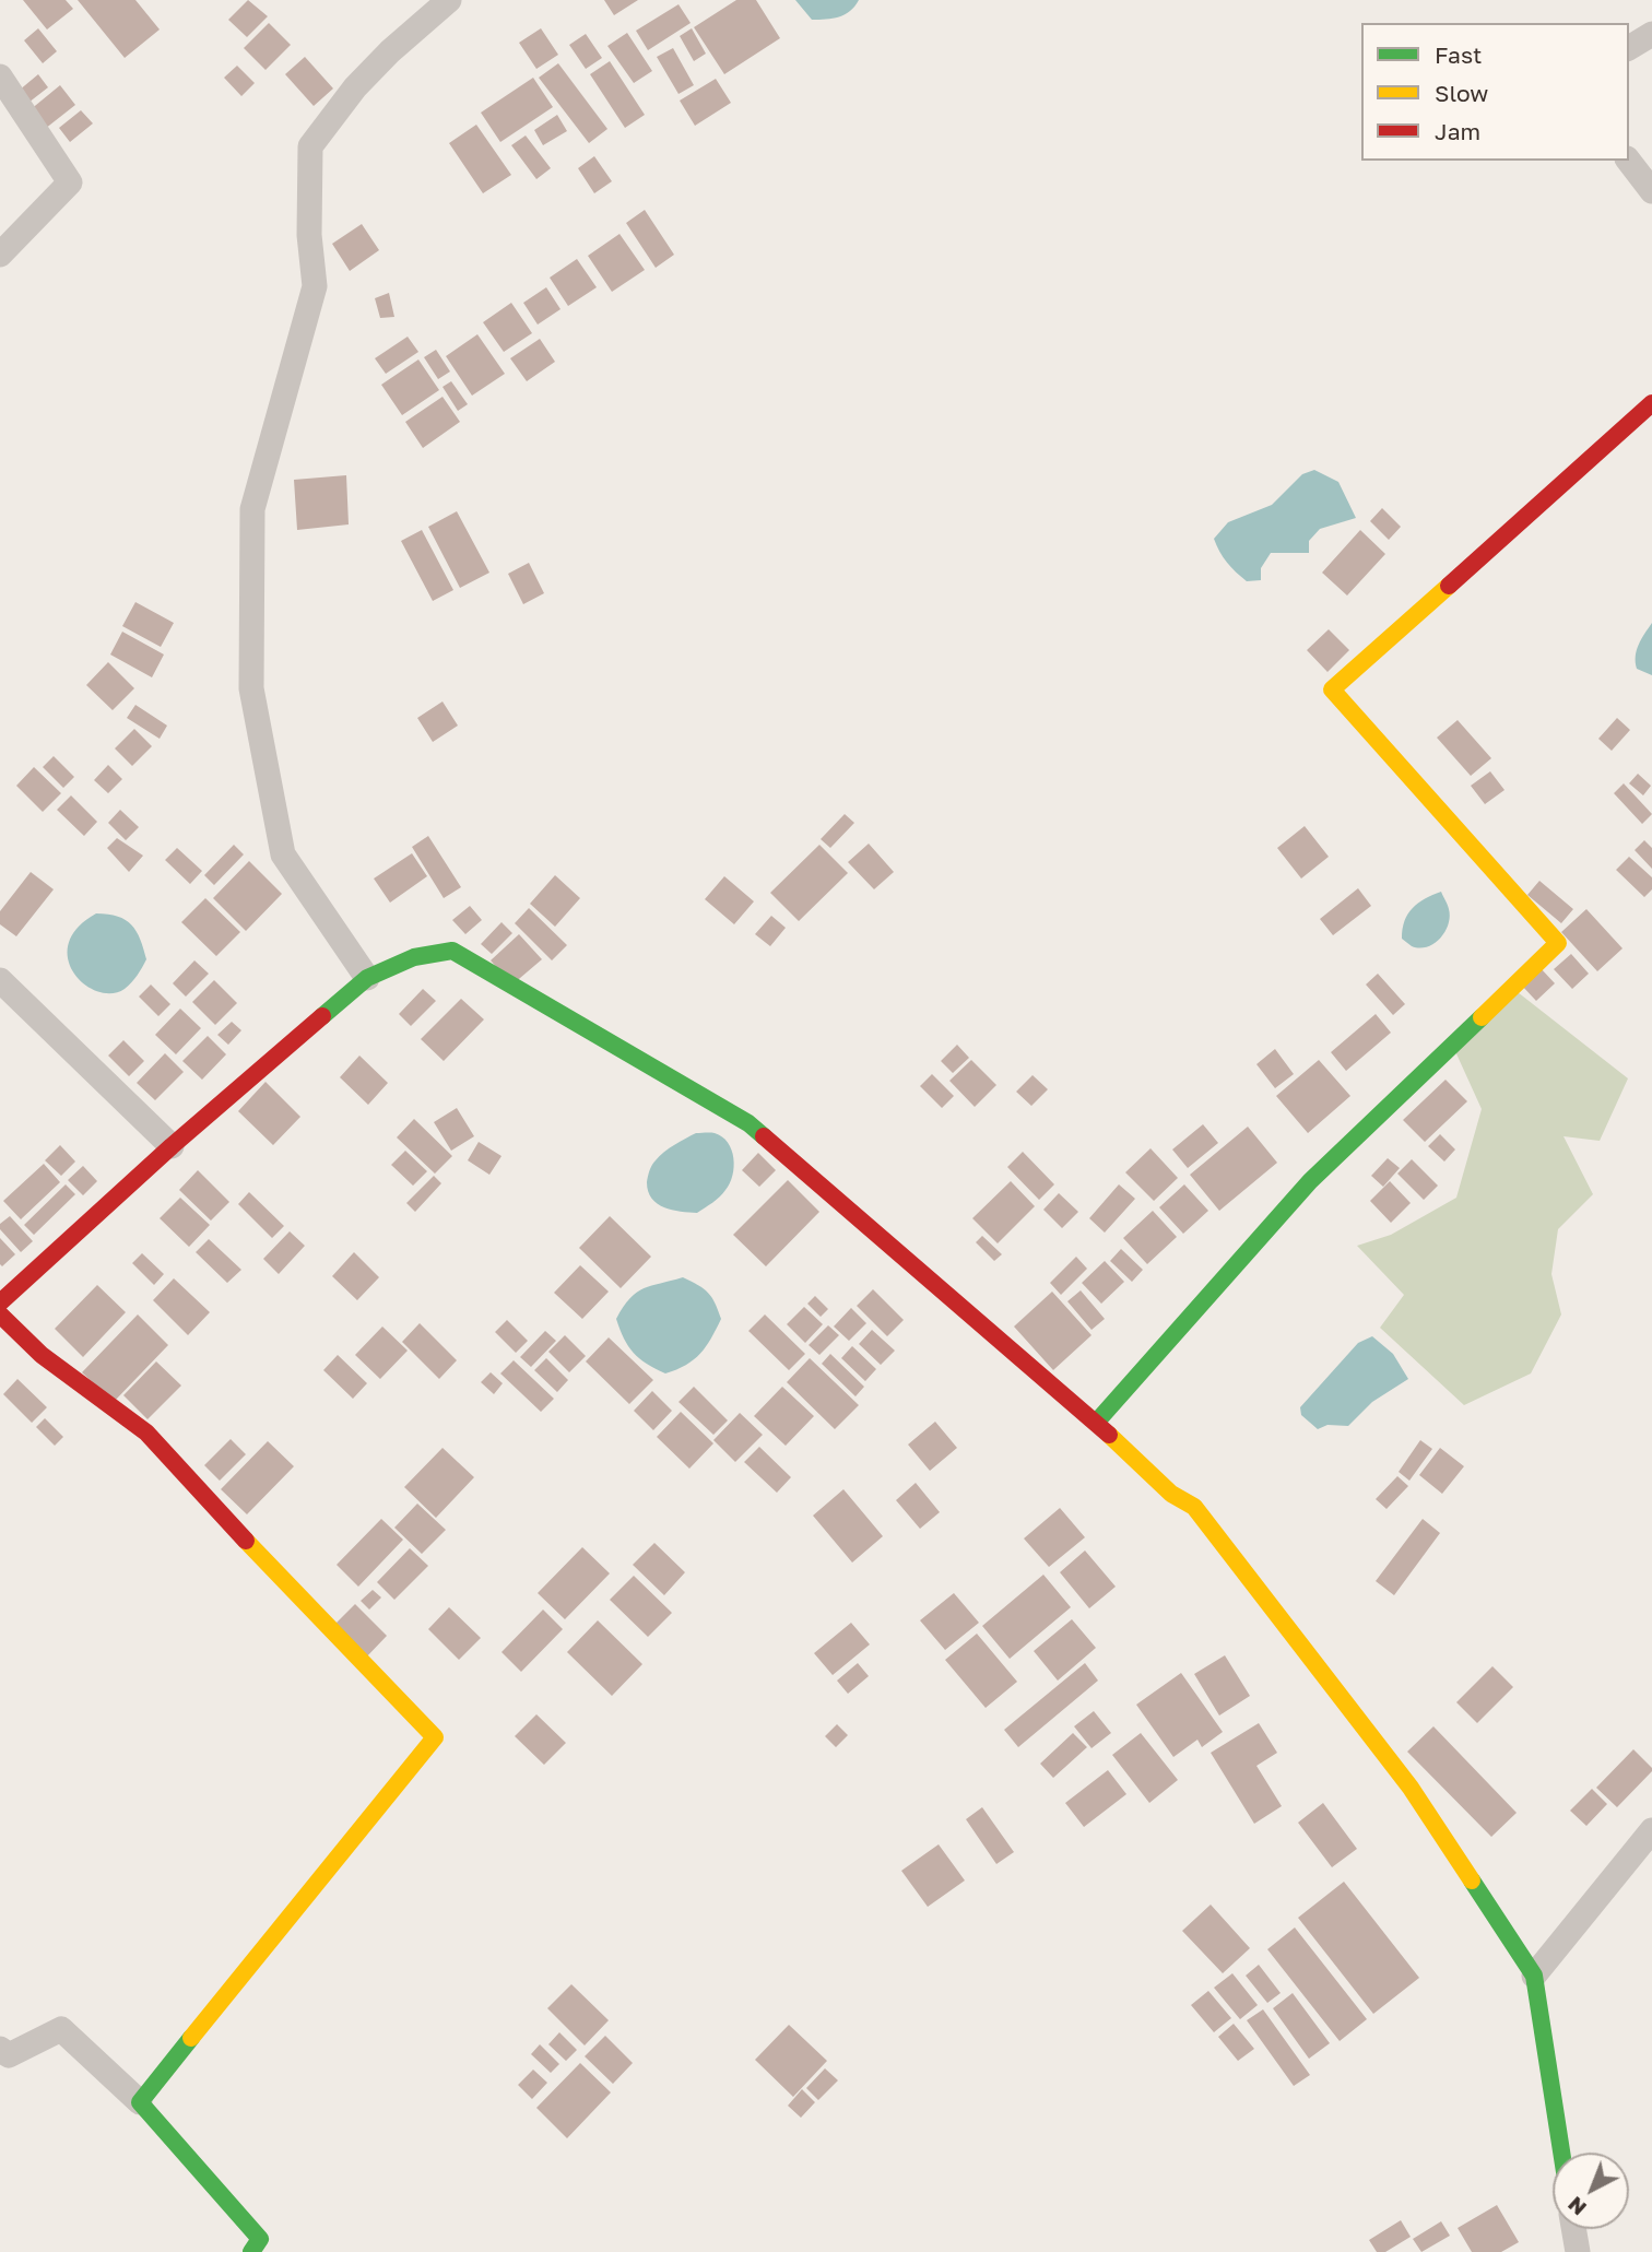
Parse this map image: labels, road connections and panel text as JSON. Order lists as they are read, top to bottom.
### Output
{
  "legend": ["Fast", "Slow", "Jam"],
  "north": "bottom left"
}
